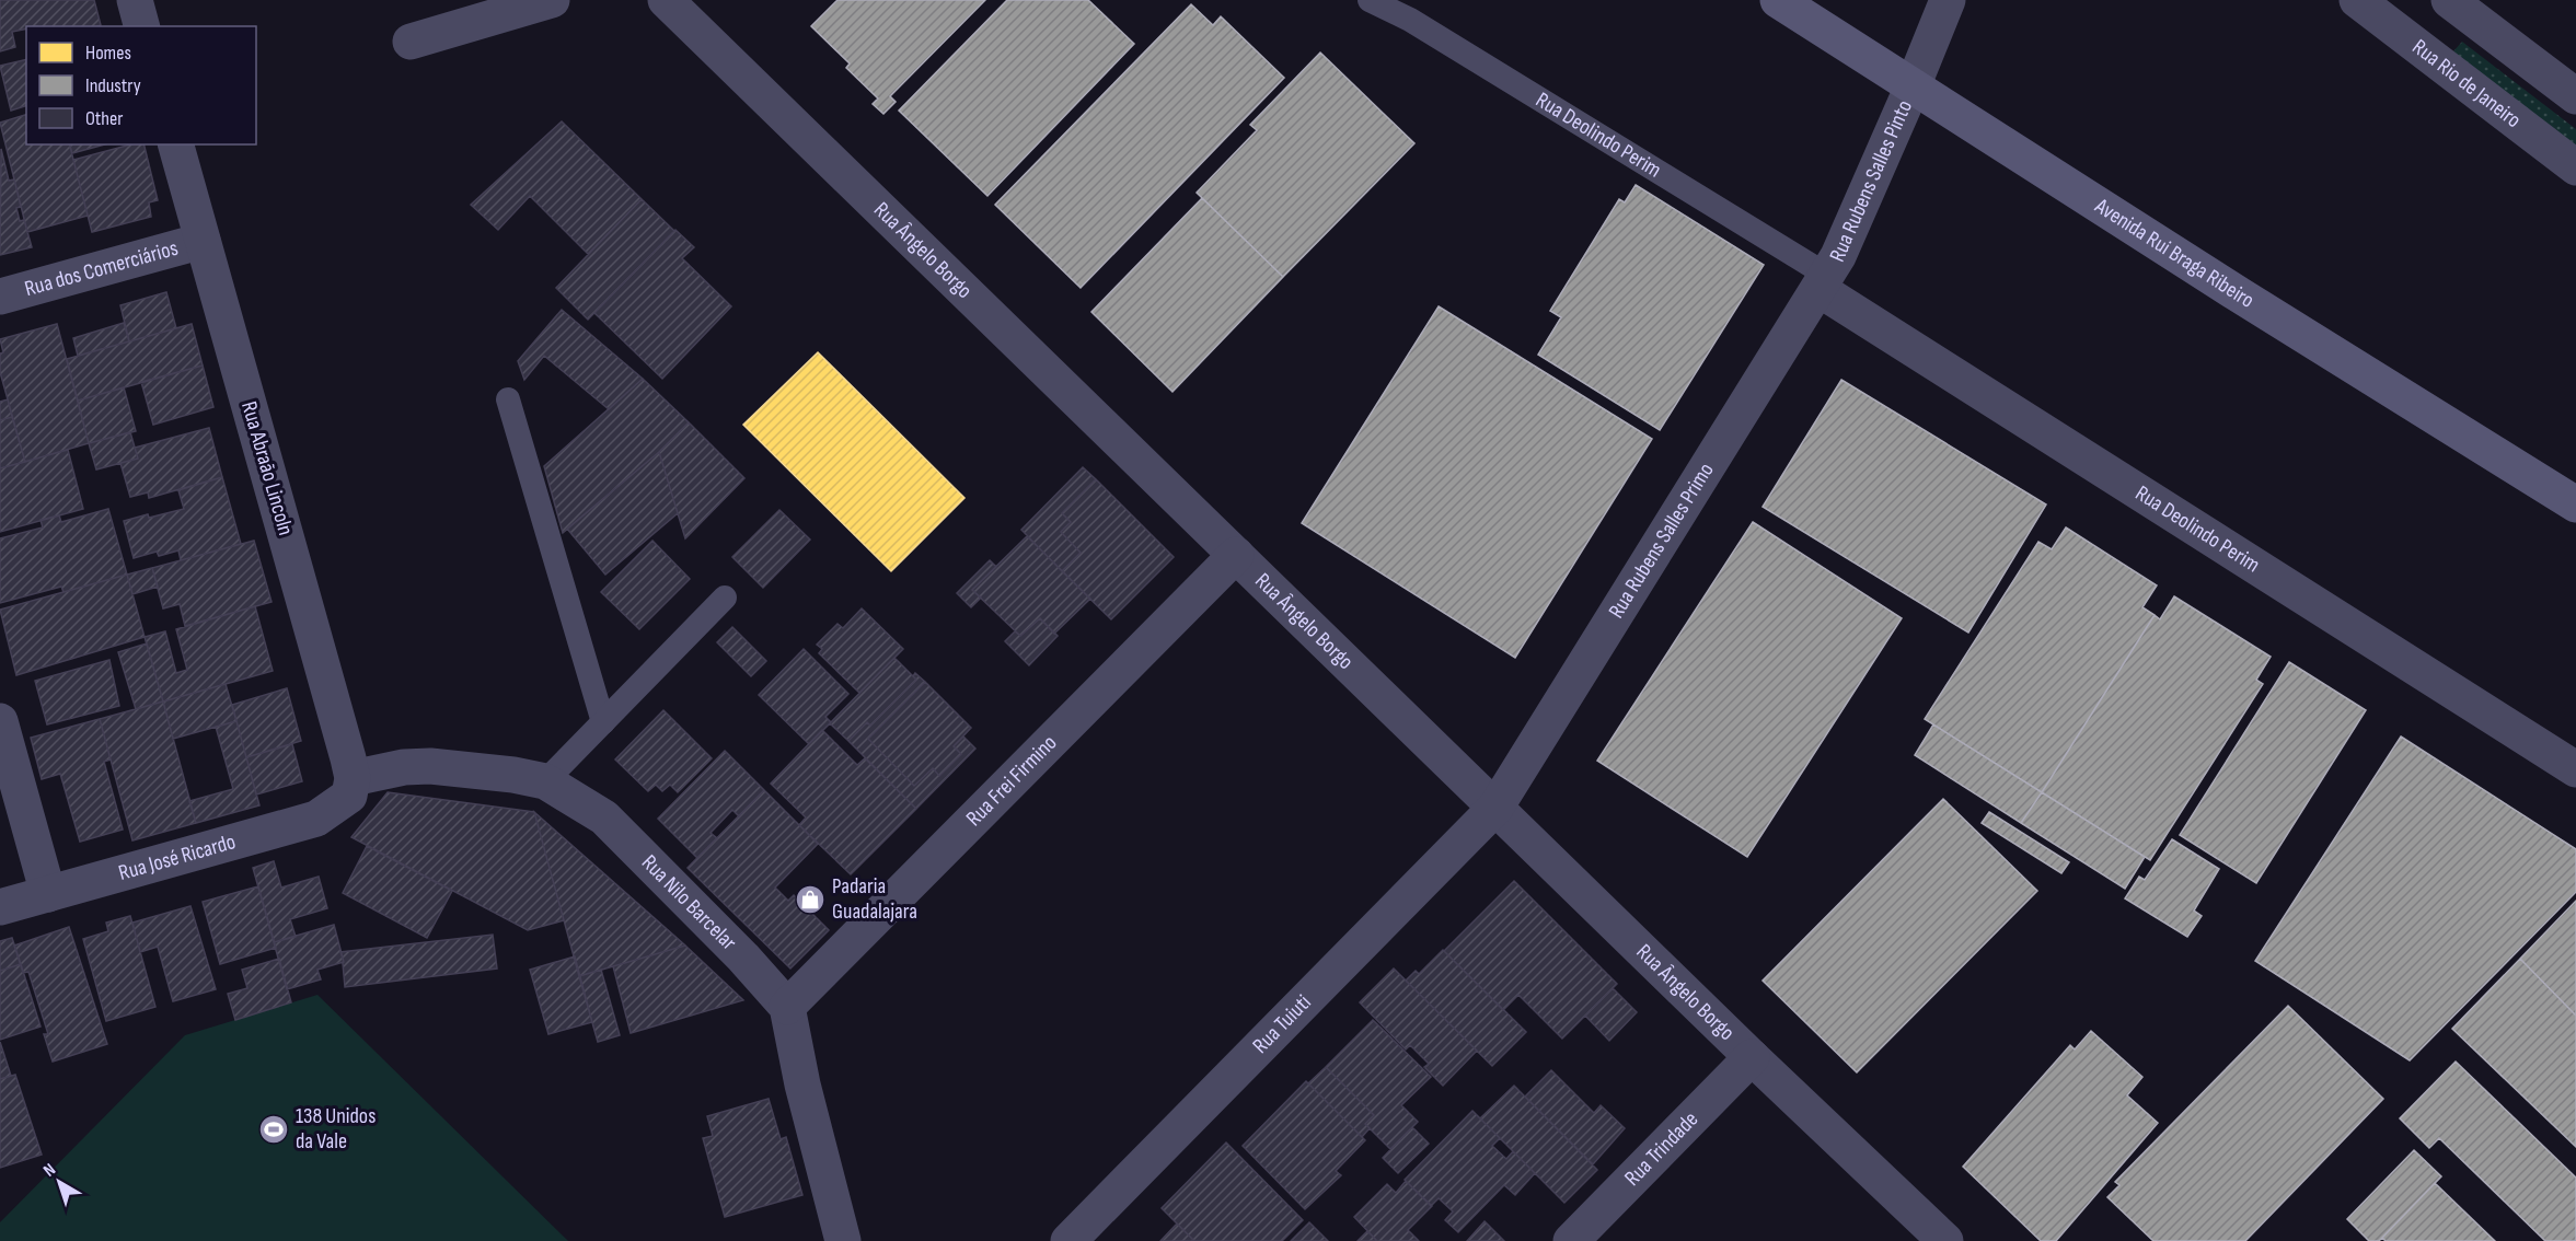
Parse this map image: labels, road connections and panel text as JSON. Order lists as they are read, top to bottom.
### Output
{
  "streets": {
    "main road": ["Avenida Rui Braga Ribeiro"],
    "street": [
      "Rua Rio de Janeiro",
      "Rua Deolindo Perim",
      "Rua Rubens Salles Pinto",
      "Rua Ângelo Borgo",
      "Rua dos Comerciários",
      "Rua Abraão Lincoln",
      "Rua Rubens Salles Primo",
      "Rua Frei Firmino",
      "Rua José Ricardo",
      "Rua Nilo Barcelar",
      "Rua Tuiuti",
      "Rua Trindade"
    ]
  },
  "crossings": [
    ["Rua Deolindo Perim", "Rua Rubens Salles Pinto"],
    ["Rua Deolindo Perim", "Rua Rubens Salles Primo"],
    ["Rua Rubens Salles Pinto", "Avenida Rui Braga Ribeiro"],
    ["Rua Rubens Salles Pinto", "Rua Rubens Salles Primo"],
    ["Rua Ângelo Borgo", "Rua Rubens Salles Primo"],
    ["Rua Ângelo Borgo", "Rua Frei Firmino"],
    ["Rua Ângelo Borgo", "Rua Tuiuti"],
    ["Rua Ângelo Borgo", "Rua Trindade"],
    ["Rua dos Comerciários", "Rua Abraão Lincoln"],
    ["Rua Abraão Lincoln", "Rua José Ricardo"],
    ["Rua Abraão Lincoln", "Rua Nilo Barcelar"],
    ["Rua Rubens Salles Primo", "Rua Tuiuti"],
    ["Rua Frei Firmino", "Rua Nilo Barcelar"],
    ["Rua José Ricardo", "Rua Nilo Barcelar"]
  ],
  "places": {
    "shop": ["Padaria Guadalajara"],
    "sports": ["138 Unidos da Vale"]
  },
  "legend": ["Homes", "Industry", "Other"],
  "north": "top left"
}
